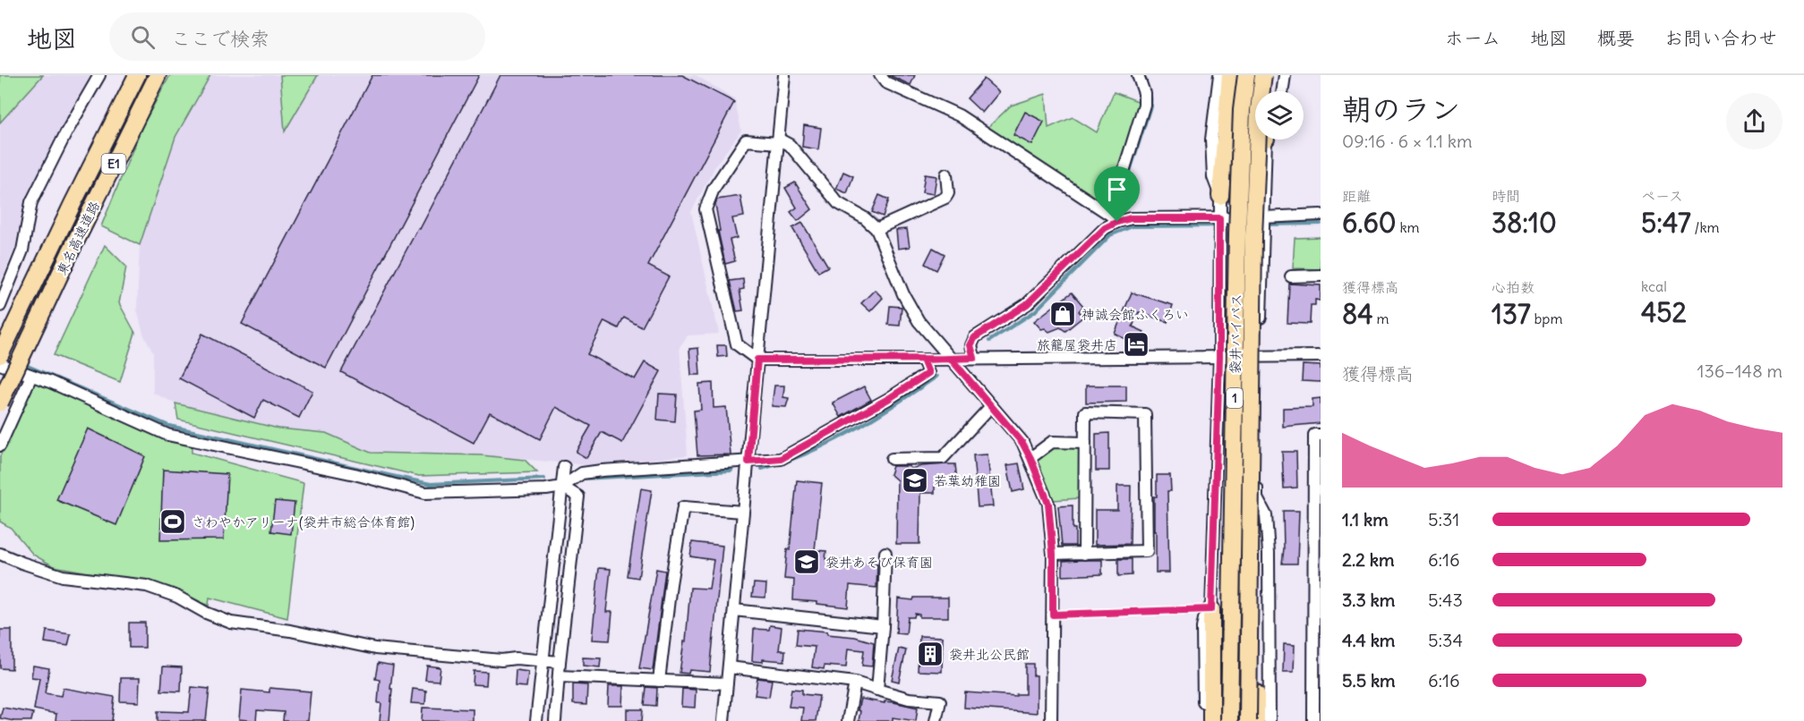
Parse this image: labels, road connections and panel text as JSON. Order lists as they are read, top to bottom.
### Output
{
  "streets": {
    "highway": [
      "E1",
      "東名高速道路",
      "袋井バイパス",
      "1"
    ]
  },
  "places": {
    "shop": ["神誠会館ふくろい"],
    "hotel": ["旅籠屋袋井店"],
    "school or university": ["若葉幼稚園", "袋井あそび保育園"],
    "sports": ["さわやかアリーナ(袋井市総合体育館)"],
    "building": ["袋井北公民館"]
  },
  "page": {
    "header": "地図",
    "search": "ここで検索",
    "nav": [
      "ホーム",
      "地図",
      "概要",
      "お問い合わせ"
    ],
    "heading": ["朝のラン", "09:16 · 6 × 1.1 km"],
    "stats": [
      ["距離", "6.60 km"],
      ["時間", "38:10"],
      ["ペース", "5:47 /km"],
      ["獲得標高", "84 m"],
      ["心拍数", "137 bpm"],
      ["kcal", "452"]
    ],
    "chart": ["獲得標高", "136–148 m"],
    "list": [
      {
        "name": "1.1 km",
        "note": "5:31"
      },
      {
        "name": "2.2 km",
        "note": "6:16"
      },
      {
        "name": "3.3 km",
        "note": "5:43"
      },
      {
        "name": "4.4 km",
        "note": "5:34"
      },
      {
        "name": "5.5 km",
        "note": "6:16"
      }
    ]
  }
}
